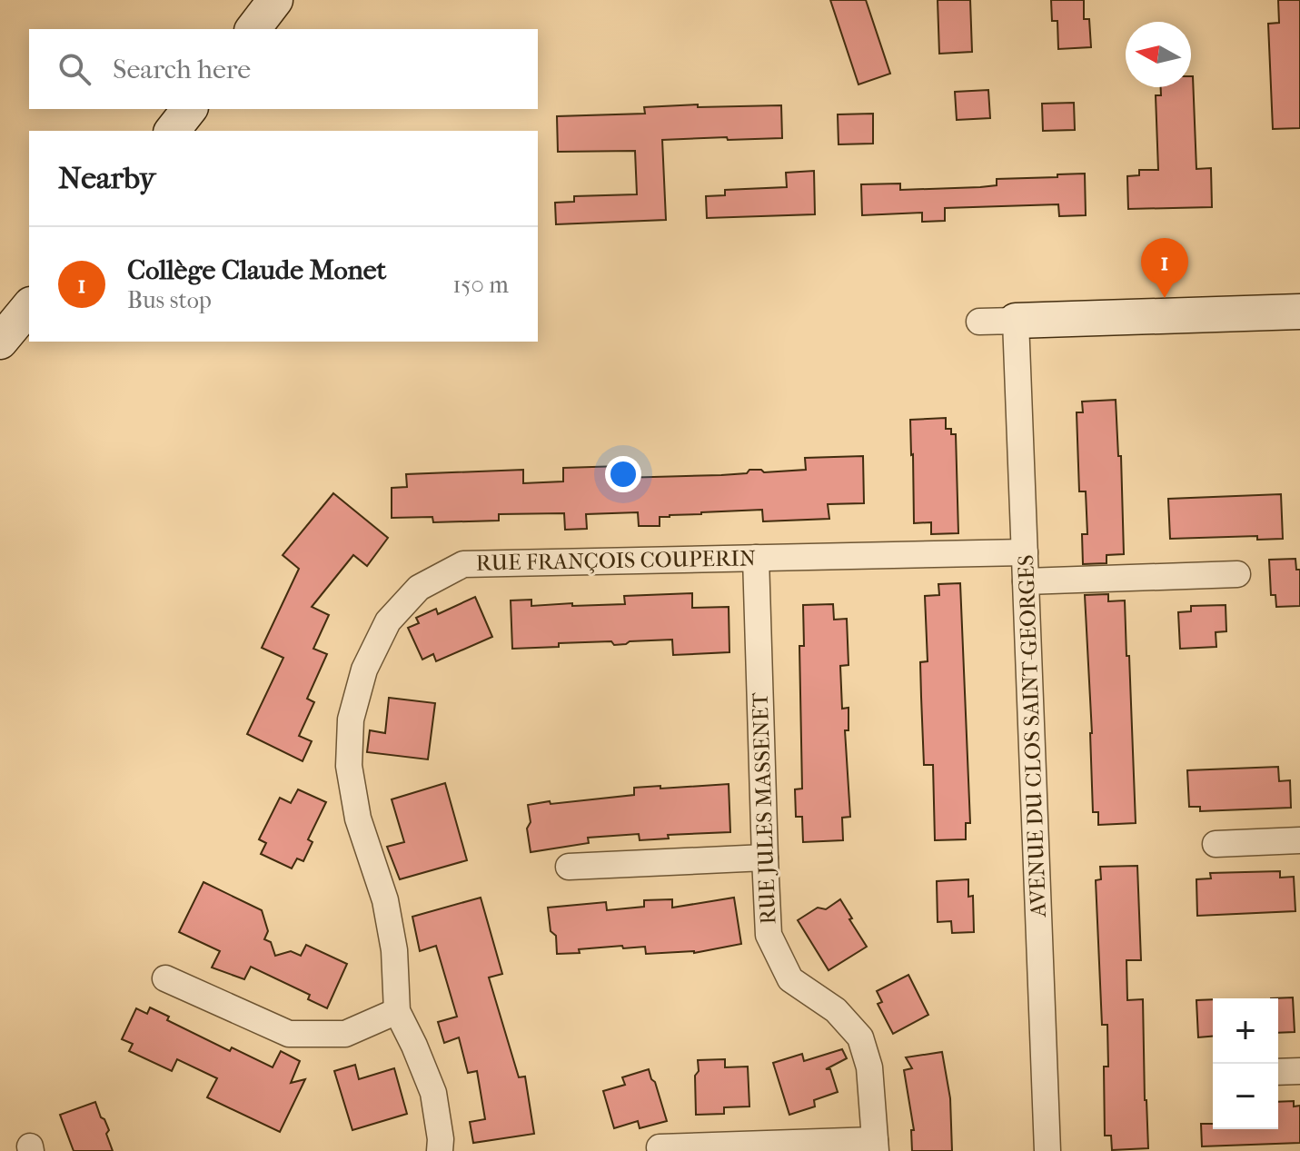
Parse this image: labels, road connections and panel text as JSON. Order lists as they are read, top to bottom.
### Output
{
  "streets": {
    "street": ["RUE FRANÇOIS COUPERIN", "AVENUE DU CLOS SAINT-GEORGES", "RUE JULES MASSENET"]
  },
  "crossings": [
    ["RUE FRANÇOIS COUPERIN", "AVENUE DU CLOS SAINT-GEORGES"],
    ["RUE FRANÇOIS COUPERIN", "RUE JULES MASSENET"]
  ],
  "north": "left",
  "page": {
    "search": "Search here",
    "heading": "Nearby",
    "list": [
      {
        "mark": "1",
        "name": "Collège Claude Monet",
        "note": "Bus stop",
        "value": "150 m"
      }
    ],
    "pins": "1",
    "map_buttons": ["+", "−"]
  }
}
